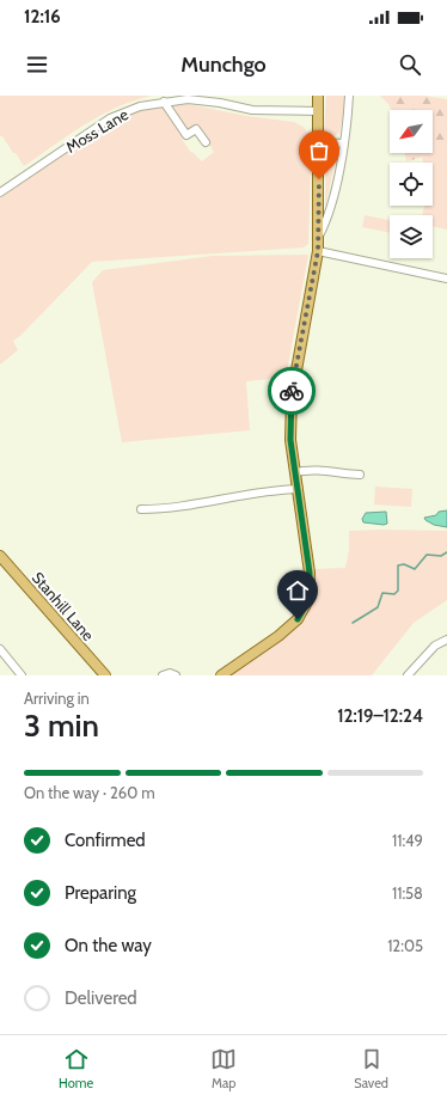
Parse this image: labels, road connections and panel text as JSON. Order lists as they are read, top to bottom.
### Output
{
  "streets": {
    "main road": ["Stanhill Lane"],
    "street": ["Moss Lane"]
  },
  "north": "bottom left",
  "page": {
    "status": "12:16",
    "header": "Munchgo",
    "heading": ["3 min", "Arriving in", "12:19–12:24"],
    "bar": "On the way · 260 m",
    "list": [
      ["Confirmed", "11:49"],
      ["Preparing", "11:58"],
      ["On the way", "12:05"],
      "Delivered"
    ],
    "tabs": ["Home", "Map", "Saved"]
  }
}
